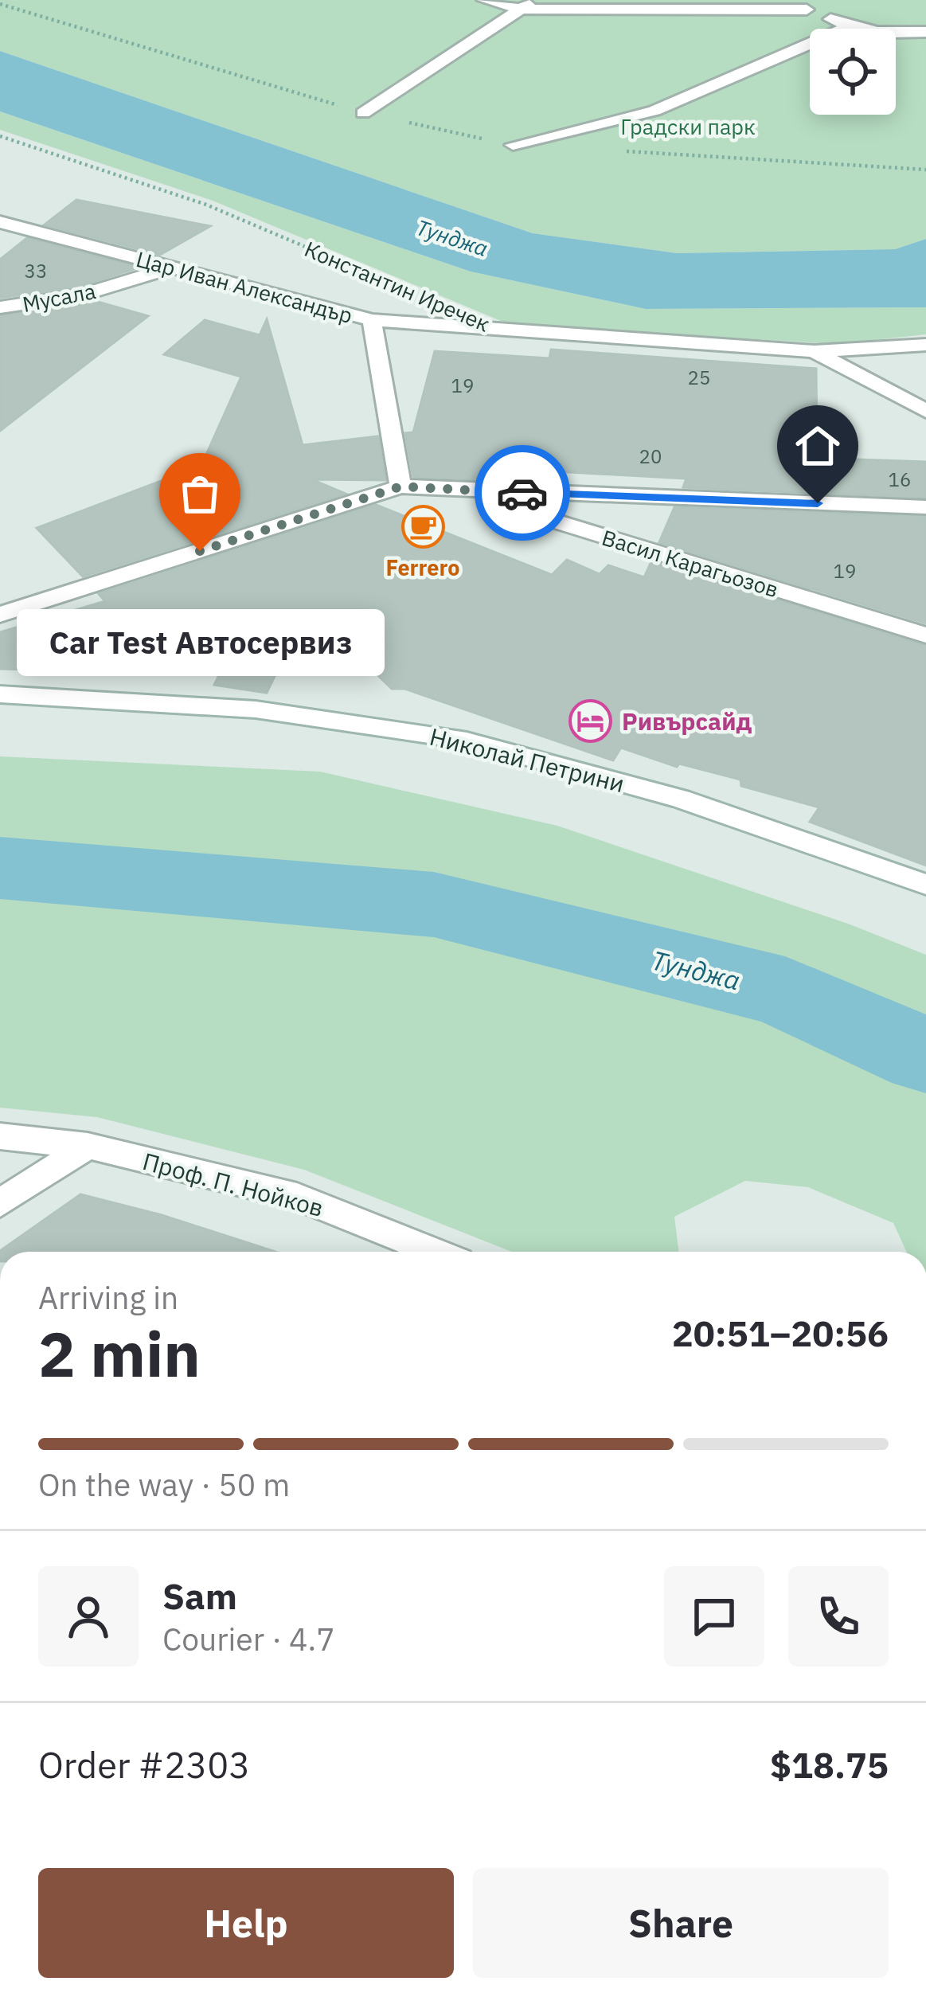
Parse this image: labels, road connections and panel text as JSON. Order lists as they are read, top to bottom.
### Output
{
  "streets": {
    "street": [
      "Константин Иречек",
      "Цар Иван Александър",
      "Мусала",
      "Васил Карагьозов",
      "Николай Петрини",
      "Проф. П. Нойков"
    ]
  },
  "crossings": [
    ["Константин Иречек", "Цар Иван Александър"],
    ["Цар Иван Александър", "Мусала"]
  ],
  "water": ["Тунджа"],
  "parks": ["Градски парк"],
  "places": {
    "cafe": ["Ferrero"],
    "other": ["Car Test Автосервиз"],
    "hotel": ["Ривърсайд"]
  },
  "house_numbers": [
    "33",
    "25",
    "19",
    "20",
    "16",
    "19"
  ],
  "page": {
    "bubble": "Car Test Автосервиз",
    "heading": ["2 min", "Arriving in", "20:51–20:56"],
    "panel": [
      "Sam",
      "Courier · 4.7",
      "Order #2303",
      "$18.75"
    ],
    "bar": "On the way · 50 m",
    "buttons": ["Help", "Share"]
  }
}
